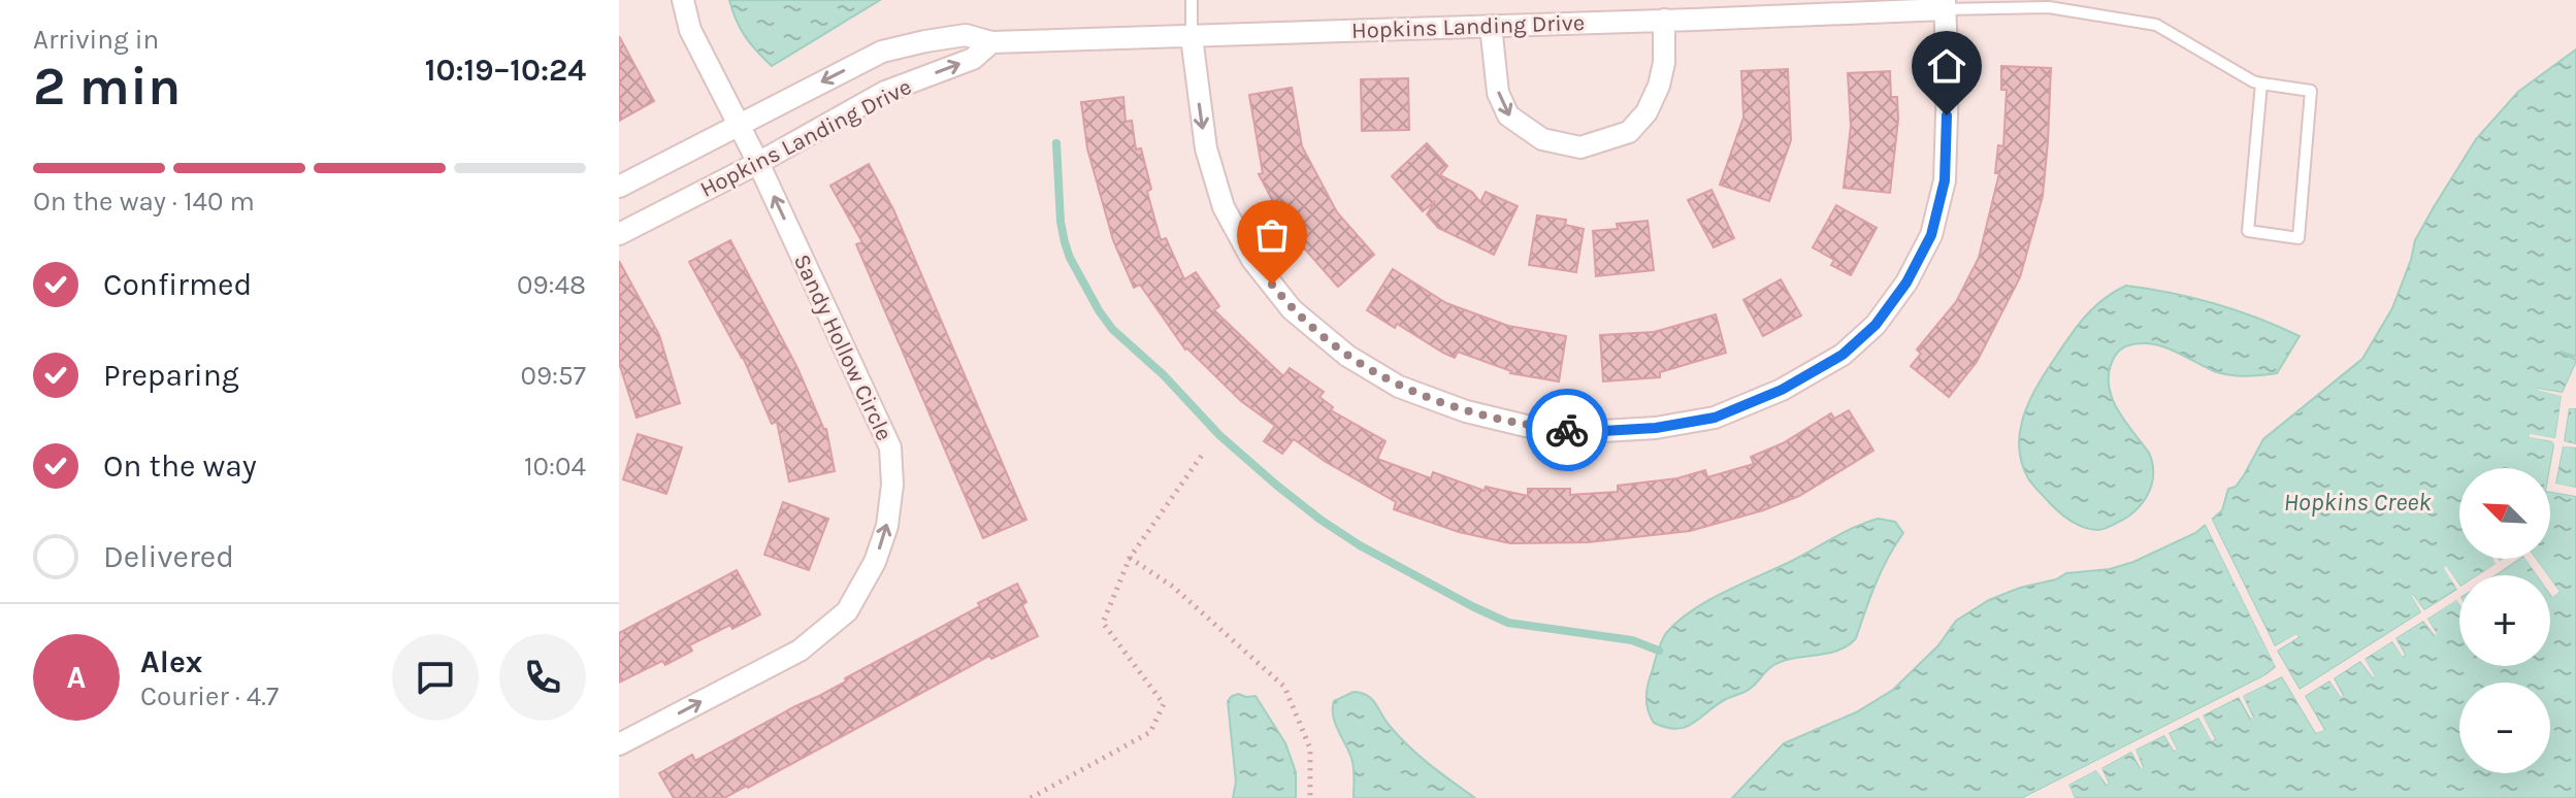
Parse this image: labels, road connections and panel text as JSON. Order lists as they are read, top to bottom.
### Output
{
  "streets": {
    "street": ["Hopkins Landing Drive", "Sandy Hollow Circle"]
  },
  "crossings": [
    ["Hopkins Landing Drive", "Sandy Hollow Circle"]
  ],
  "water": ["Hopkins Creek"],
  "north": "top left",
  "page": {
    "heading": ["2 min", "Arriving in", "10:19–10:24"],
    "panel": ["Alex", "Courier · 4.7"],
    "bar": "On the way · 140 m",
    "list": [
      ["Confirmed", "09:48"],
      ["Preparing", "09:57"],
      ["On the way", "10:04"],
      "Delivered"
    ],
    "map_buttons": ["+", "−"],
    "round": "A"
  }
}
